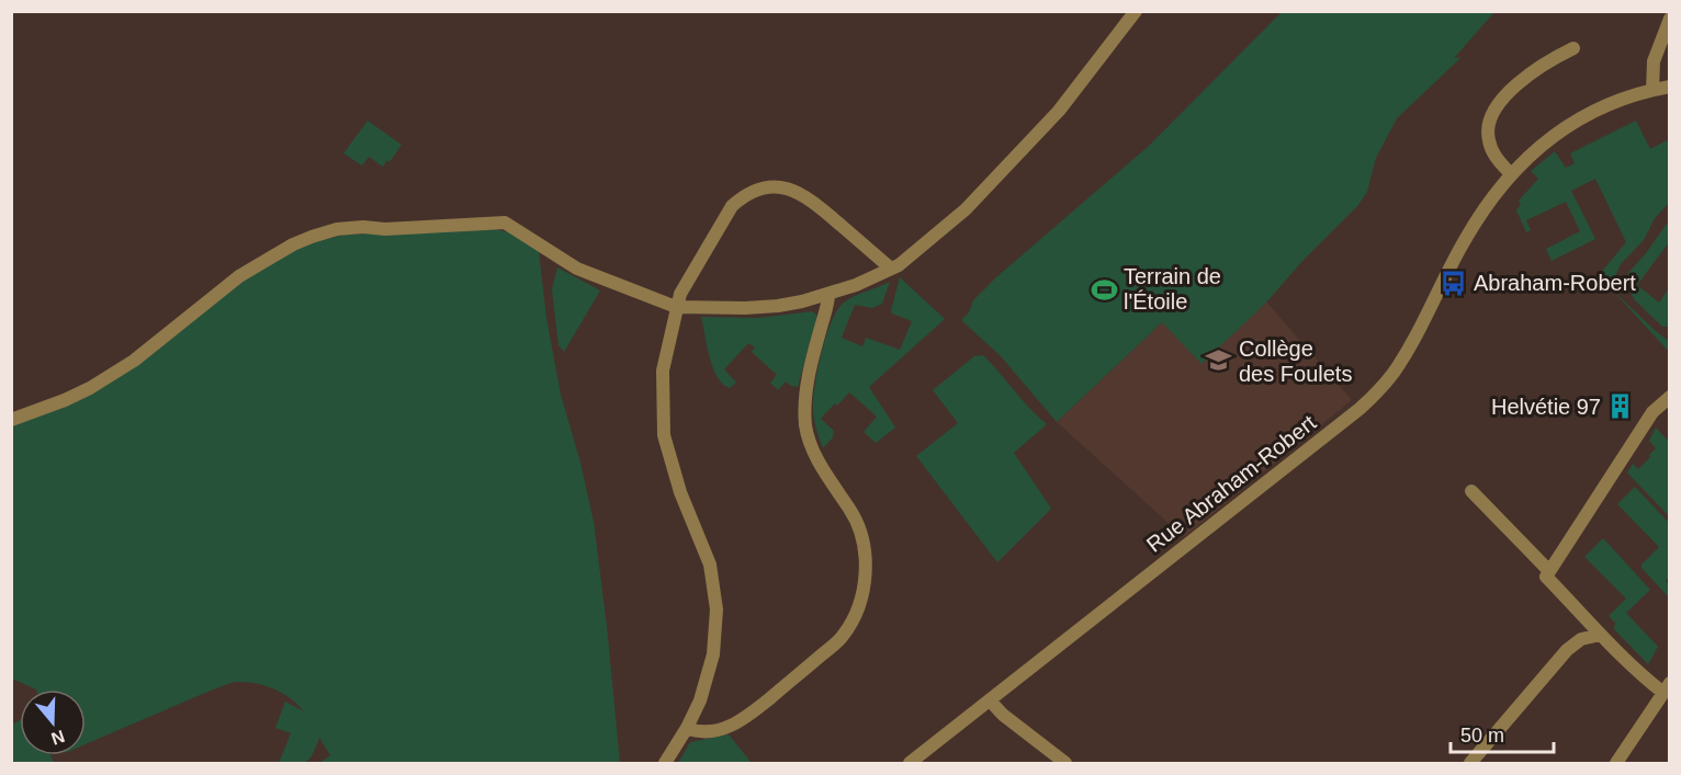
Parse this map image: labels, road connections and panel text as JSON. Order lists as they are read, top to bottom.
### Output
{
  "streets": {
    "street": ["Rue Abraham-Robert"]
  },
  "places": {
    "bus stop": ["Abraham-Robert"],
    "sports": ["Terrain de l'Étoile"],
    "school or university": ["Collège des Foulets"],
    "building": ["Helvétie 97"]
  },
  "scale_bar": "50 m",
  "north": "bottom"
}
